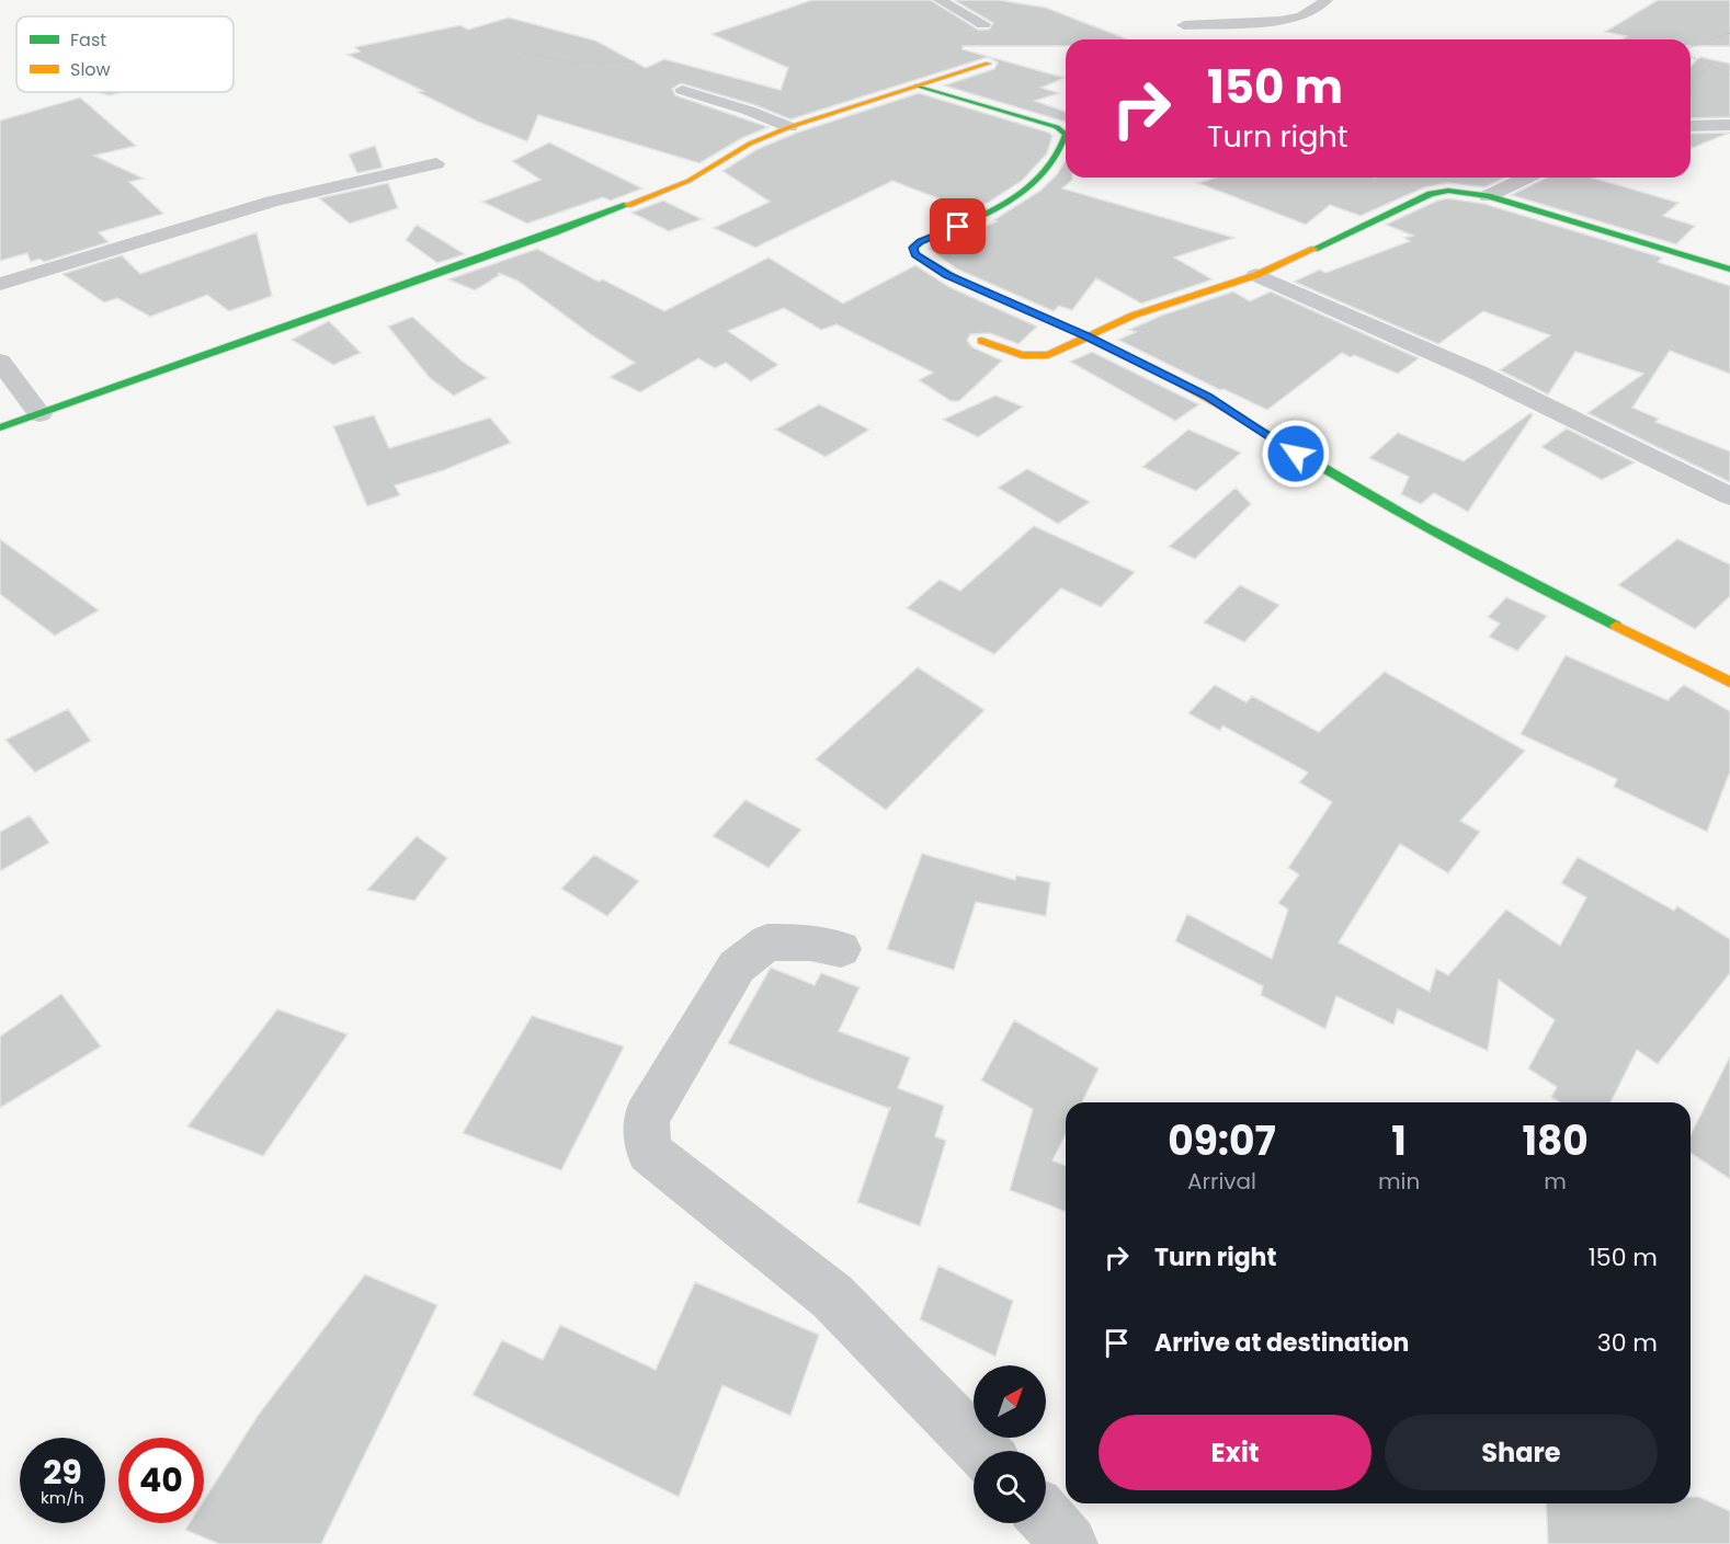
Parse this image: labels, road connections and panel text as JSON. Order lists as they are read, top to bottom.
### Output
{
  "legend": ["Fast", "Slow"],
  "north": "top right",
  "page": {
    "turn": ["150 m", "Turn right"],
    "eta": [
      "09:07",
      "Arrival",
      "1",
      "min",
      "180",
      "m"
    ],
    "list": [
      {
        "name": "Turn right",
        "value": "150 m"
      },
      {
        "name": "Arrive at destination",
        "value": "30 m"
      }
    ],
    "buttons": ["Exit", "Share"],
    "speed": "29 km/h",
    "limit": "40"
  }
}
